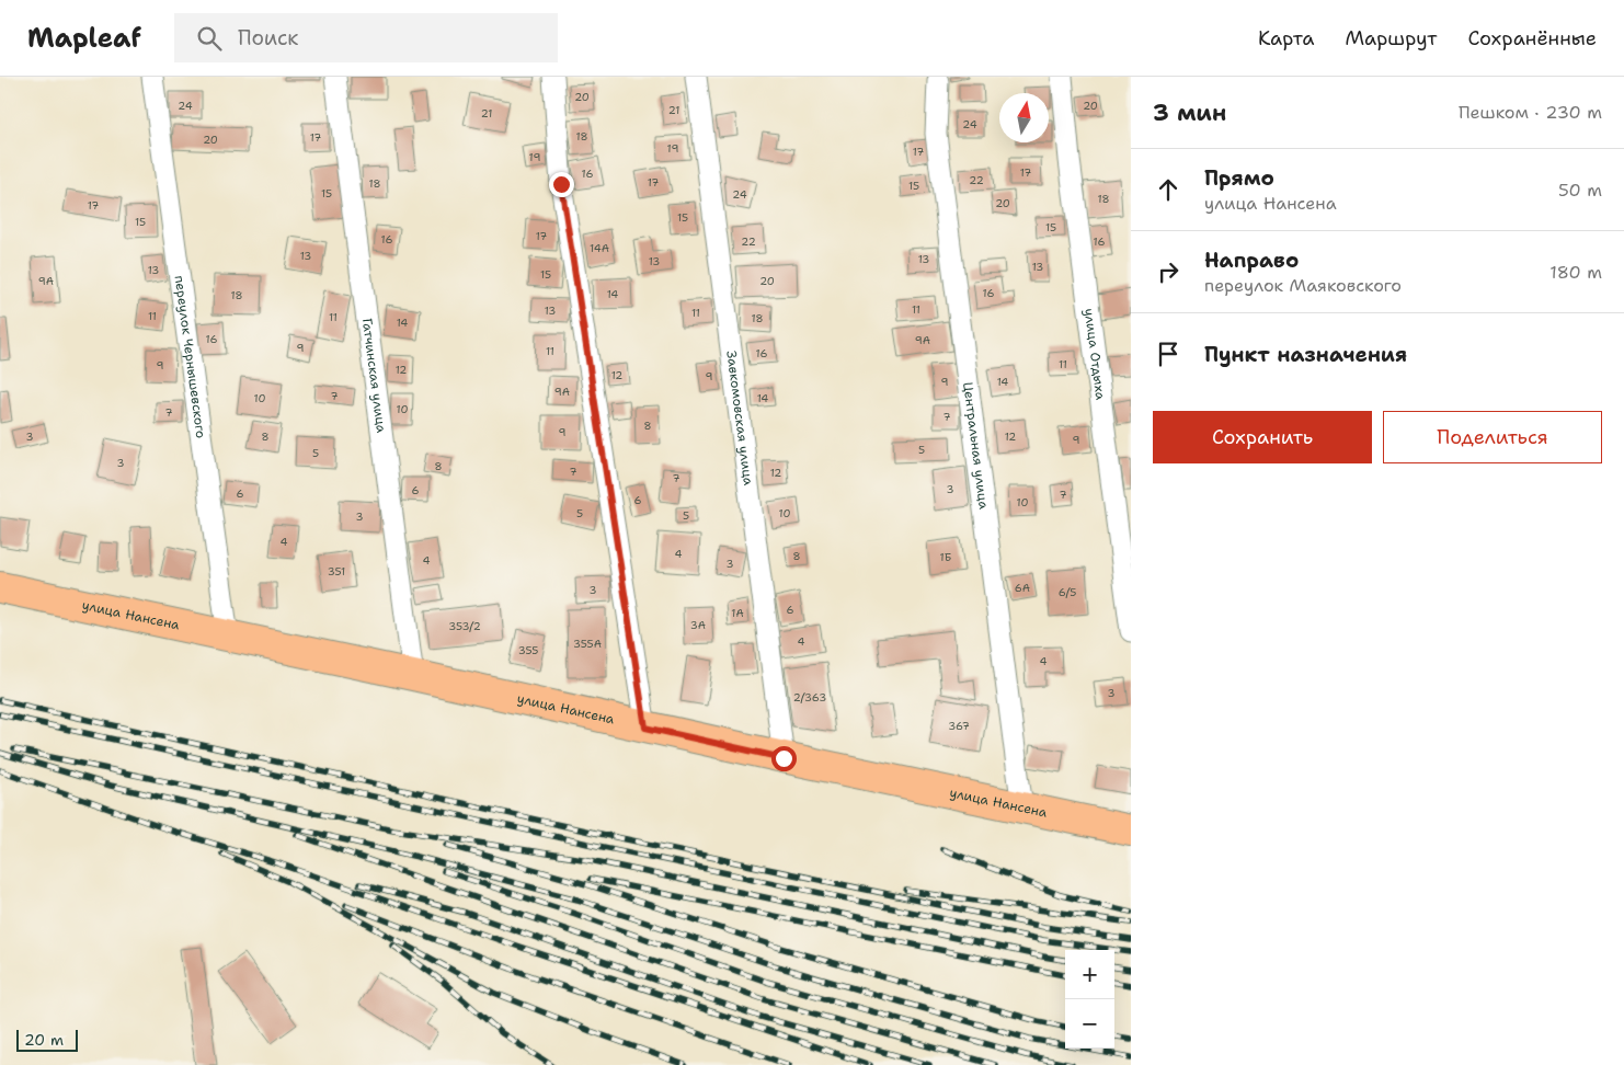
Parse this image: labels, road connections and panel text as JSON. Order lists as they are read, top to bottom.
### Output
{
  "streets": {
    "main road": ["улица Нансена"],
    "street": [
      "улица Отдыха",
      "переулок Чернышевского",
      "Гатчинская улица",
      "Завкомовская улица",
      "Центральная улица"
    ]
  },
  "crossings": [
    ["переулок Чернышевского", "улица Нансена"],
    ["Гатчинская улица", "улица Нансена"],
    ["Завкомовская улица", "улица Нансена"],
    ["Центральная улица", "улица Нансена"]
  ],
  "house_numbers": [
    "20",
    "24",
    "20",
    "21",
    "21",
    "24",
    "18",
    "17",
    "20",
    "19",
    "17",
    "19",
    "17",
    "16",
    "22",
    "17",
    "18",
    "15",
    "15",
    "24",
    "18",
    "20",
    "17",
    "15",
    "15",
    "15",
    "17",
    "16",
    "22",
    "16",
    "14А",
    "13",
    "13",
    "13",
    "13",
    "13",
    "15",
    "9А",
    "20",
    "16",
    "14",
    "18",
    "11",
    "13",
    "11",
    "11",
    "11",
    "18",
    "14",
    "16",
    "9А",
    "9",
    "11",
    "16",
    "11",
    "9",
    "12",
    "12",
    "9",
    "9",
    "14",
    "9А",
    "7",
    "10",
    "14",
    "10",
    "7",
    "7",
    "8",
    "9",
    "3",
    "8",
    "12",
    "9",
    "5",
    "5",
    "3",
    "8",
    "7",
    "12",
    "7",
    "3",
    "6",
    "6",
    "7",
    "6",
    "10",
    "5",
    "10",
    "5",
    "3",
    "4",
    "4",
    "8",
    "1Б",
    "4",
    "3",
    "351",
    "6А",
    "3",
    "6/5",
    "6",
    "1А",
    "3А",
    "353/2",
    "4",
    "355А",
    "355",
    "4",
    "3",
    "2/363",
    "367"
  ],
  "scale_bar": "20 m",
  "north": "top",
  "page": {
    "header": "Mapleaf",
    "search": "Поиск",
    "nav": ["Карта", "Маршрут", "Сохранённые"],
    "heading": ["3 мин", "Пешком · 230 m"],
    "list": [
      ["Прямо", "улица Нансена", "50 m"],
      ["Направо", "переулок Маяковского", "180 m"],
      "Пункт назначения"
    ],
    "buttons": ["Сохранить", "Поделиться"],
    "map_buttons": ["+", "−"],
    "scale": "20 m"
  }
}
